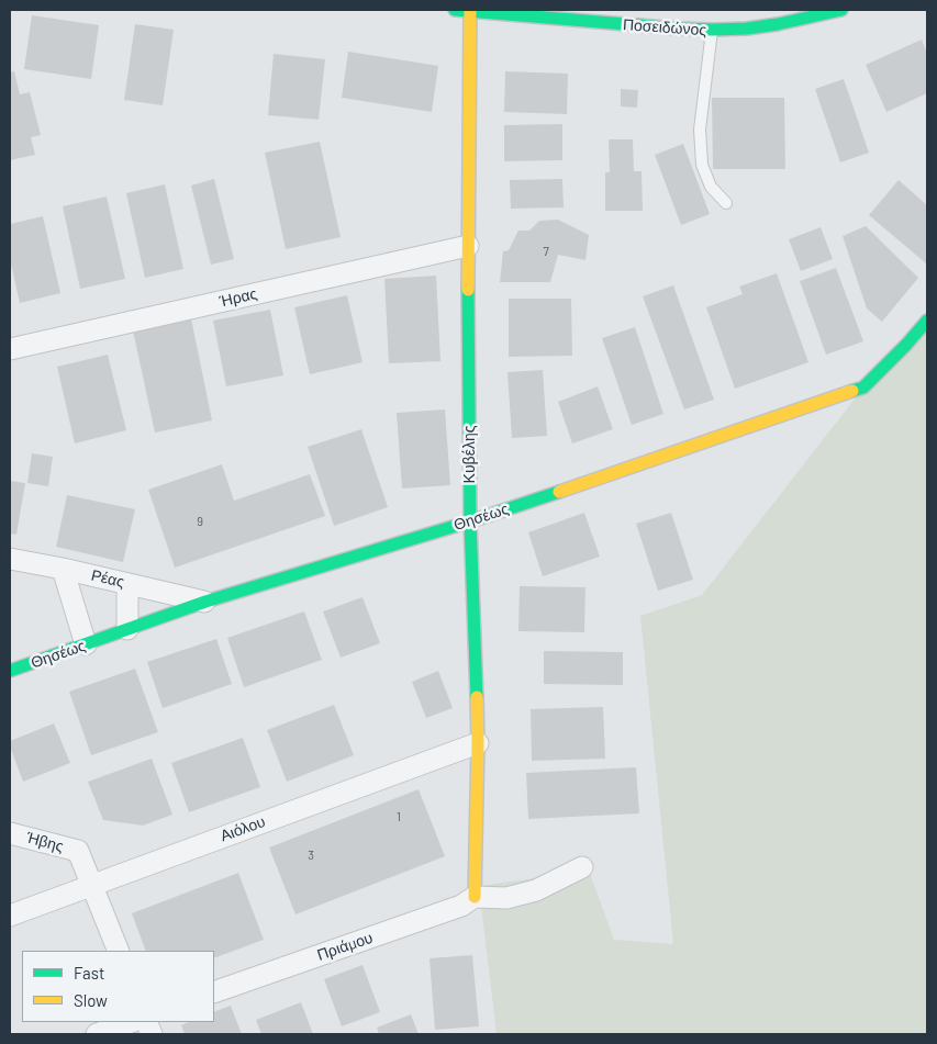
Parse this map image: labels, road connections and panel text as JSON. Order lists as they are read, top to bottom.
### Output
{
  "streets": {
    "street": [
      "Ποσειδώνος",
      "Ήρας",
      "Κυβέλης",
      "Θησέως",
      "Ρέας",
      "Αιόλου",
      "Ήβης",
      "Πριάμου"
    ]
  },
  "crossings": [
    ["Ποσειδώνος", "Κυβέλης"],
    ["Ήρας", "Κυβέλης"],
    ["Κυβέλης", "Θησέως"],
    ["Κυβέλης", "Αιόλου"],
    ["Κυβέλης", "Πριάμου"],
    ["Θησέως", "Ρέας"],
    ["Αιόλου", "Ήβης"]
  ],
  "house_numbers": [
    "7",
    "9",
    "1",
    "3"
  ],
  "legend": ["Fast", "Slow"]
}
